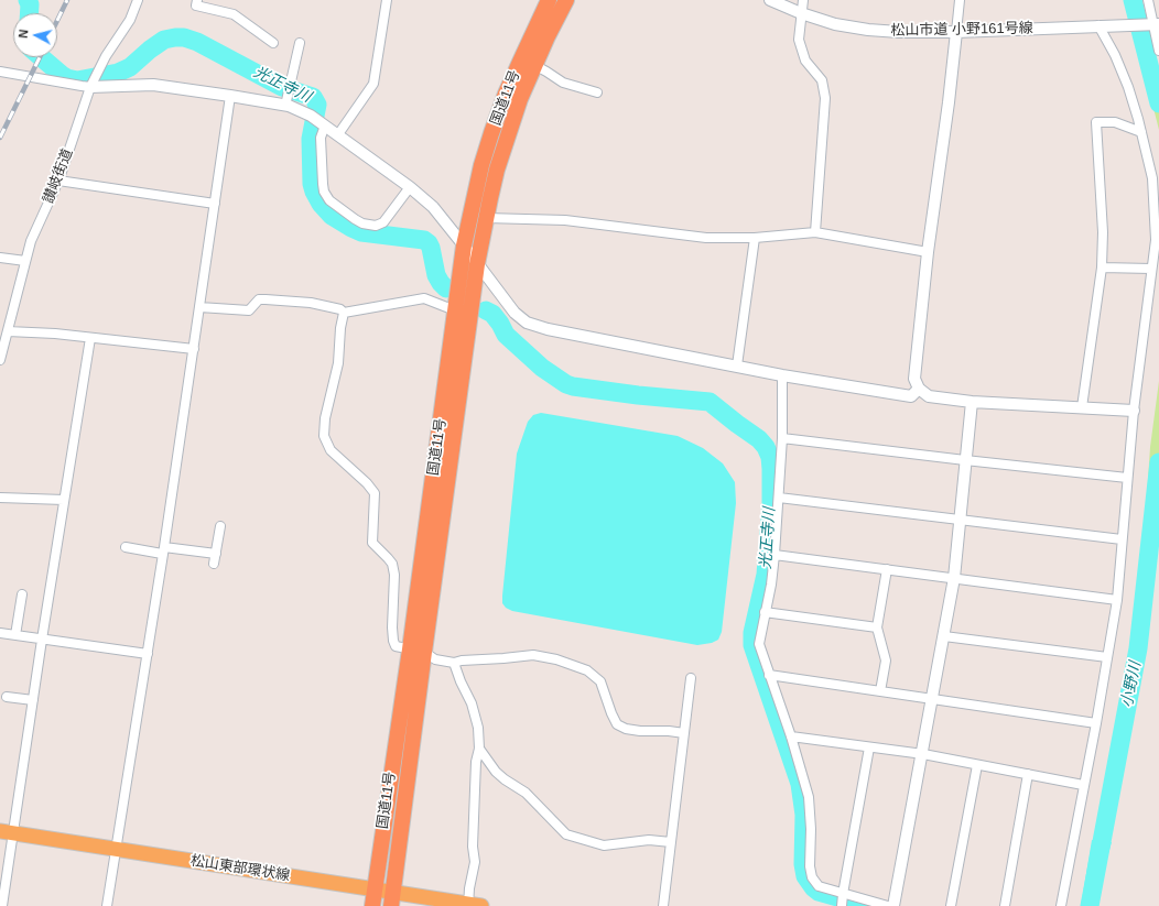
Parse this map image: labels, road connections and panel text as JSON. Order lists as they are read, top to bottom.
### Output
{
  "streets": {
    "highway": ["国道11号"],
    "main road": ["松山東部環状線"],
    "street": ["松山市道 小野161号線", "讃岐街道"]
  },
  "crossings": [
    ["国道11号", "松山東部環状線"]
  ],
  "water": ["光正寺川", "小野川"],
  "north": "left"
}
